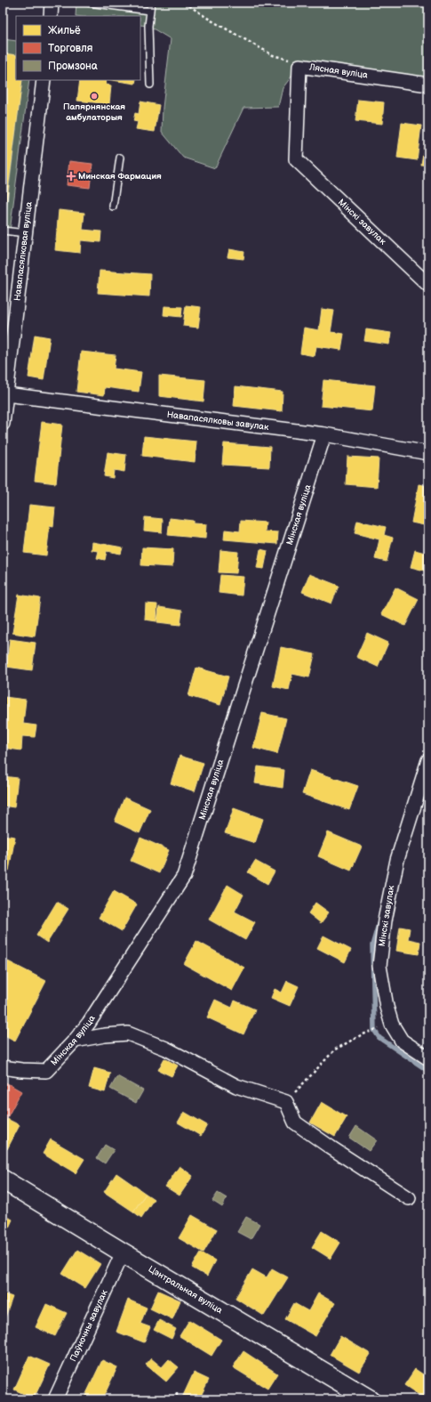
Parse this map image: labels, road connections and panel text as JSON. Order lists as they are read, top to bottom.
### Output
{
  "streets": {
    "street": [
      "Лясная вуліца",
      "Мінскі завулак",
      "Навапасялковая вуліца",
      "Навапасялковы завулак",
      "Мінская вуліца",
      "Цэнтральная вуліца",
      "Паўночны завулак"
    ]
  },
  "crossings": [
    ["Лясная вуліца", "Мінскі завулак"],
    ["Навапасялковая вуліца", "Навапасялковы завулак"],
    ["Навапасялковы завулак", "Мінская вуліца"],
    ["Цэнтральная вуліца", "Паўночны завулак"]
  ],
  "places": {
    "other": ["Папярнянская амбулаторыя"],
    "health": ["Минская Фармация"]
  },
  "legend": ["Жильё", "Торговля", "Промзона"]
}
